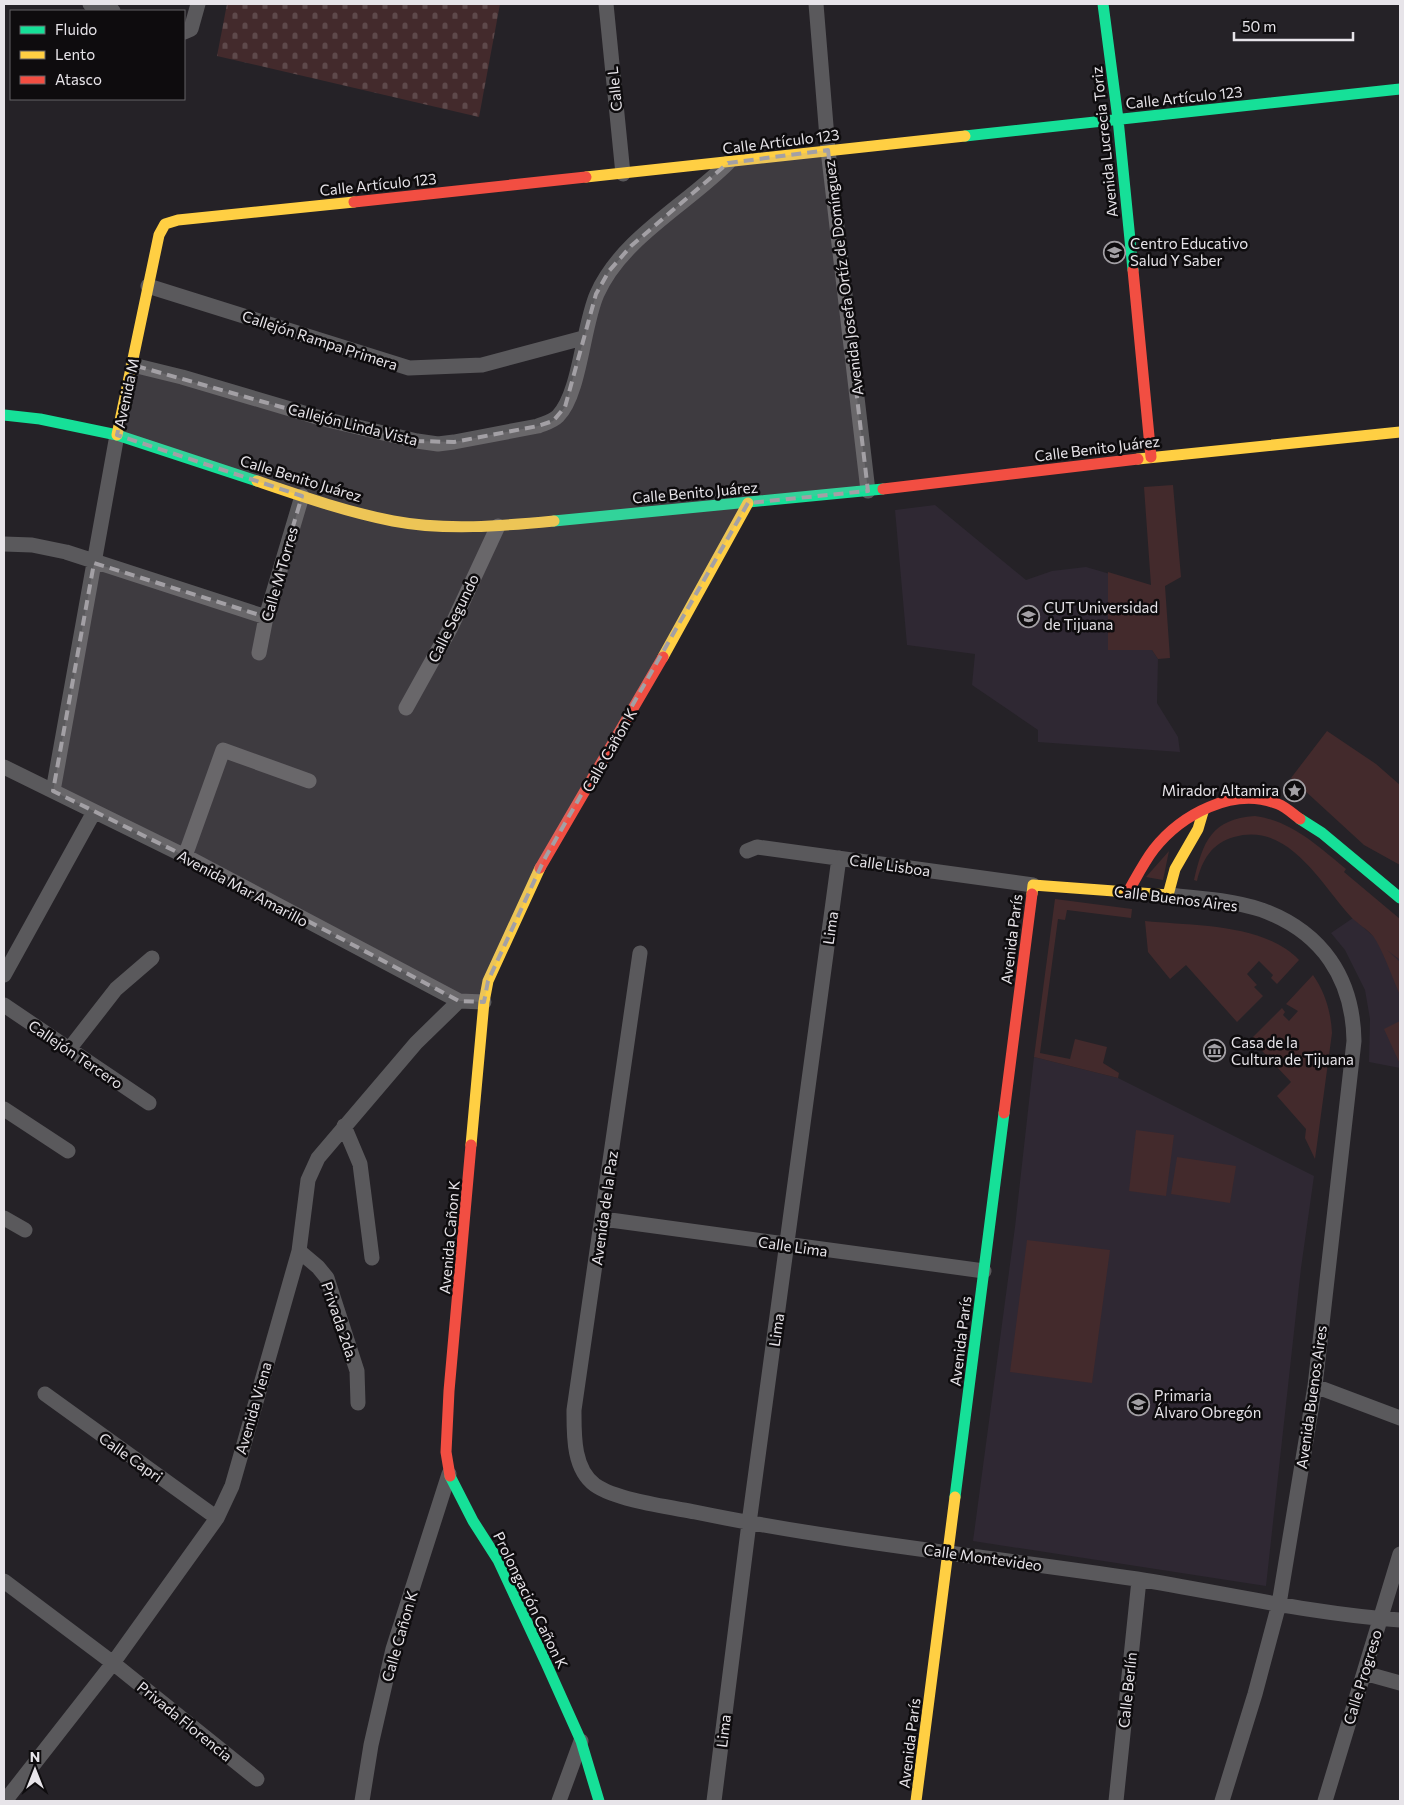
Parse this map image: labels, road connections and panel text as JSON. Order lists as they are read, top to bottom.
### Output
{
  "streets": {
    "street": [
      "Calle L",
      "Calle Artículo 123",
      "Avenida Lucrecia Toriz",
      "Avenida Josefa Ortíz de Domínguez",
      "Callejón Rampa Primera",
      "Avenida M",
      "Callejón Linda Vista",
      "Calle Benito Juárez",
      "Calle M Torres",
      "Calle Segundo",
      "Calle Cañon K",
      "Calle Lisboa",
      "Avenida Mar Amarillo",
      "Calle Buenos Aires",
      "Lima",
      "Avenida París",
      "Callejón Tercero",
      "Avenida de la Paz",
      "Avenida Cañon K",
      "Calle Lima",
      "Privada 2da.",
      "Avenida Buenos Aires",
      "Avenida Viena",
      "Calle Capri",
      "Calle Montevideo",
      "Prolongación Cañon K",
      "Calle Progreso",
      "Calle Berlín",
      "Privada Florencia"
    ]
  },
  "crossings": [
    ["Calle L", "Calle Artículo 123"],
    ["Calle Artículo 123", "Avenida Lucrecia Toriz"],
    ["Calle Artículo 123", "Avenida Josefa Ortíz de Domínguez"],
    ["Calle Artículo 123", "Avenida M"],
    ["Calle Artículo 123", "Callejón Linda Vista"],
    ["Avenida Lucrecia Toriz", "Calle Benito Juárez"],
    ["Avenida Josefa Ortíz de Domínguez", "Calle Benito Juárez"],
    ["Callejón Rampa Primera", "Avenida M"],
    ["Callejón Rampa Primera", "Callejón Linda Vista"],
    ["Avenida M", "Callejón Linda Vista"],
    ["Avenida M", "Calle Benito Juárez"],
    ["Avenida M", "Avenida Mar Amarillo"],
    ["Calle Benito Juárez", "Calle M Torres"],
    ["Calle Benito Juárez", "Calle Segundo"],
    ["Calle Benito Juárez", "Calle Cañon K"],
    ["Calle Cañon K", "Avenida Mar Amarillo"],
    ["Calle Cañon K", "Avenida Cañon K"],
    ["Calle Cañon K", "Prolongación Cañon K"],
    ["Calle Lisboa", "Calle Buenos Aires"],
    ["Calle Lisboa", "Lima"],
    ["Calle Lisboa", "Avenida París"],
    ["Avenida Mar Amarillo", "Avenida Cañon K"],
    ["Avenida Mar Amarillo", "Avenida Viena"],
    ["Calle Buenos Aires", "Avenida París"],
    ["Calle Buenos Aires", "Avenida Buenos Aires"],
    ["Lima", "Calle Lima"],
    ["Lima", "Calle Montevideo"],
    ["Avenida París", "Calle Lima"],
    ["Avenida París", "Calle Montevideo"],
    ["Avenida de la Paz", "Calle Lima"],
    ["Avenida de la Paz", "Calle Montevideo"],
    ["Avenida Cañon K", "Prolongación Cañon K"],
    ["Privada 2da.", "Avenida Viena"],
    ["Avenida Buenos Aires", "Calle Montevideo"],
    ["Avenida Viena", "Calle Capri"],
    ["Avenida Viena", "Privada Florencia"],
    ["Calle Montevideo", "Calle Progreso"],
    ["Calle Montevideo", "Calle Berlín"]
  ],
  "places": {
    "school or university": ["Centro Educativo Salud Y Saber", "CUT Universidad de Tijuana", "Primaria Álvaro Obregón"],
    "place": ["Mirador Altamira"],
    "museum": ["Casa de la Cultura de Tijuana"]
  },
  "legend": ["Fluido", "Lento", "Atasco"],
  "scale_bar": "50 m",
  "north": "top"
}
